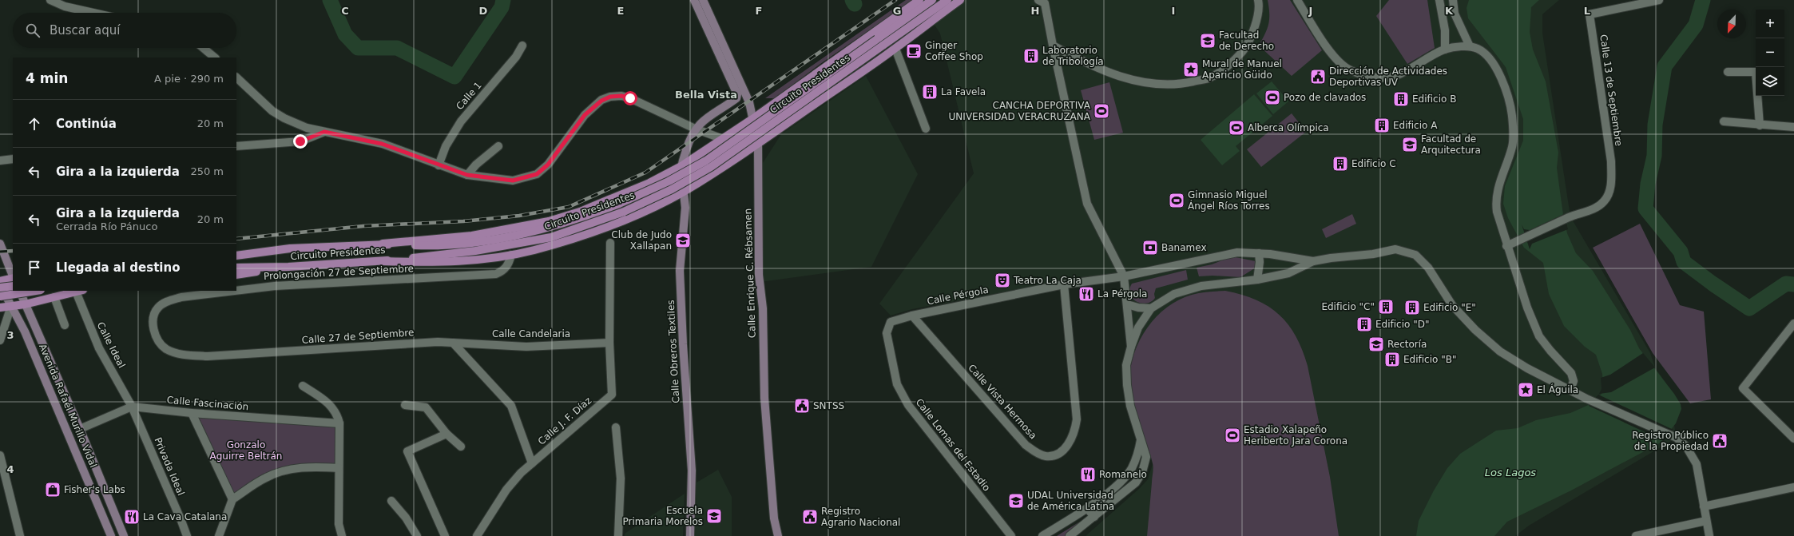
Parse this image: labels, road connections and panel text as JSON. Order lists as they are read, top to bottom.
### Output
{
  "streets": {
    "main road": [
      "Circuito Presidentes",
      "Calle Enrique C. Rébsamen",
      "Calle Obreros Textiles",
      "Avenida Rafaél Murillo Vidal"
    ],
    "street": [
      "Calle 13 de Septiembre",
      "Calle 1",
      "Prolongación 27 de Septiembre",
      "Calle Pérgola",
      "Calle Candelaria",
      "Calle 27 de Septiembre",
      "Calle Ideal",
      "Calle Vista Hermosa",
      "Calle Fascinación",
      "Calle J. F. Díaz",
      "Calle Lomas del Estadio",
      "Privada Ideal"
    ]
  },
  "crossings": [
    ["Prolongación 27 de Septiembre", "Calle 27 de Septiembre"],
    ["Calle Pérgola", "Calle Vista Hermosa"],
    ["Calle Pérgola", "Calle Lomas del Estadio"],
    ["Calle Candelaria", "Calle 27 de Septiembre"],
    ["Calle Candelaria", "Calle J. F. Díaz"],
    ["Calle Ideal", "Calle Fascinación"],
    ["Calle Ideal", "Privada Ideal"],
    ["Calle Fascinación", "Avenida Rafaél Murillo Vidal"],
    ["Calle Fascinación", "Privada Ideal"]
  ],
  "districts": ["Bella Vista"],
  "water": ["Los Lagos"],
  "parks": ["Gonzalo Aguirre Beltrán"],
  "places": {
    "school or university": [
      "Facultad de Derecho",
      "Facultad de Arquitectura",
      "Club de Judo Xallapan",
      "Rectoría",
      "UDAL Universidad de América Latina",
      "Escuela Primaria Morelos"
    ],
    "cafe": ["Ginger Coffee Shop"],
    "building": [
      "Laboratorio de Tribología",
      "La Favela",
      "Edificio B",
      "Edificio A",
      "Edificio C",
      "Edificio \"C\"",
      "Edificio \"E\"",
      "Edificio \"D\"",
      "Edificio \"B\""
    ],
    "place": ["Mural de Manuel Aparicio Güido", "El Águila"],
    "public building": [
      "Dirección de Actividades Deportivas UV",
      "SNTSS",
      "Registro Público de la Propiedad",
      "Registro Agrario Nacional"
    ],
    "sports": [
      "Pozo de clavados",
      "CANCHA DEPORTIVA UNIVERSIDAD VERACRUZANA",
      "Alberca Olímpica",
      "Gimnasio Miguel Ángel Ríos Torres",
      "Estadio Xalapeño Heriberto Jara Corona"
    ],
    "bank": ["Banamex"],
    "theatre": ["Teatro La Caja"],
    "restaurant": ["La Pérgola", "Romanelo", "La Cava Catalana"],
    "shop": ["Fisher's Labs"]
  },
  "north": "bottom left",
  "page": {
    "map_buttons": ["+", "−"],
    "search": "Buscar aquí",
    "heading": ["4 min", "A pie · 290 m"],
    "list": [
      ["Continúa", "20 m"],
      ["Gira a la izquierda", "250 m"],
      ["Gira a la izquierda", "Cerrada Río Pánuco", "20 m"],
      "Llegada al destino"
    ]
  },
  "grid": {
    "columns": [
      "C",
      "D",
      "E",
      "F",
      "G",
      "H",
      "I",
      "J",
      "K",
      "L"
    ],
    "rows": ["3", "4"]
  }
}
